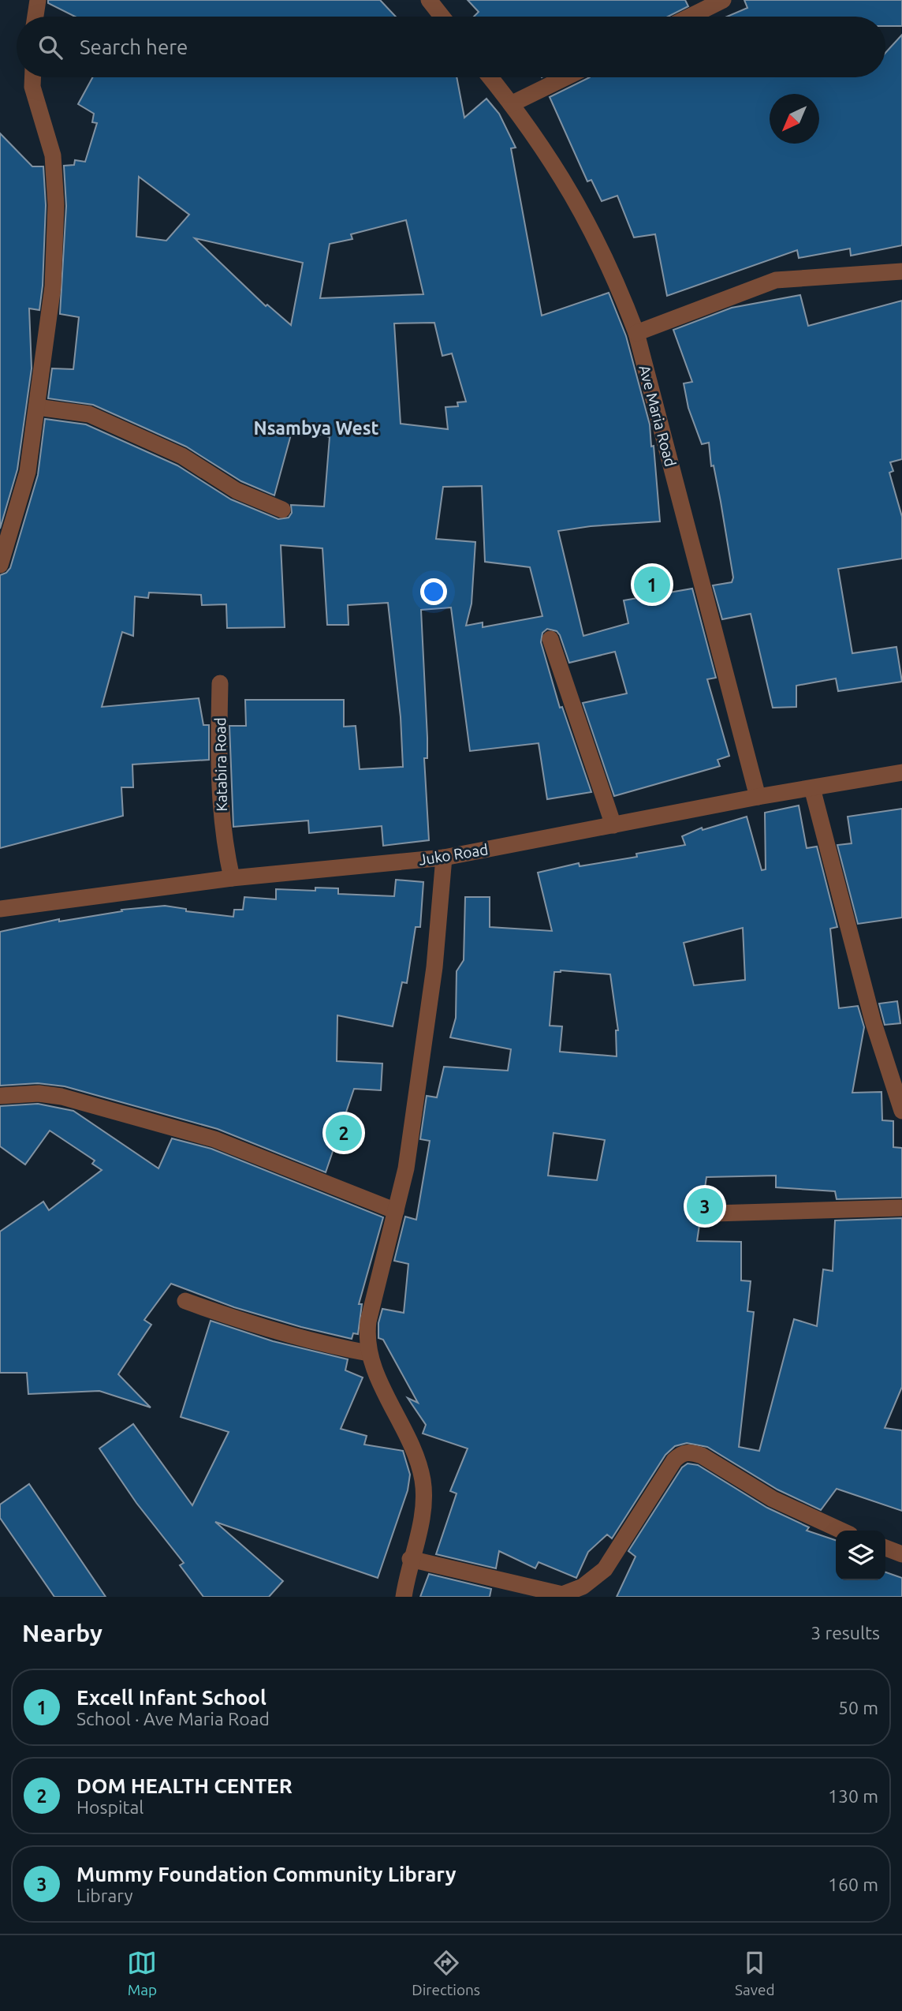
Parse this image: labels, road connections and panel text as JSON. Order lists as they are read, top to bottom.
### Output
{
  "streets": {
    "street": ["Ave Maria Road", "Katabira Road", "Juko Road"]
  },
  "crossings": [
    ["Ave Maria Road", "Juko Road"],
    ["Katabira Road", "Juko Road"]
  ],
  "districts": ["Nsambya West"],
  "north": "bottom left",
  "page": {
    "search": "Search here",
    "pins": ["1", "2", "3"],
    "heading": ["Nearby", "3 results"],
    "list": [
      {
        "mark": "1",
        "name": "Excell Infant School",
        "note": "School · Ave Maria Road",
        "value": "50 m"
      },
      {
        "mark": "2",
        "name": "DOM HEALTH CENTER",
        "note": "Hospital",
        "value": "130 m"
      },
      {
        "mark": "3",
        "name": "Mummy Foundation Community Library",
        "note": "Library",
        "value": "160 m"
      }
    ],
    "nav": ["Map", "Directions", "Saved"]
  }
}
